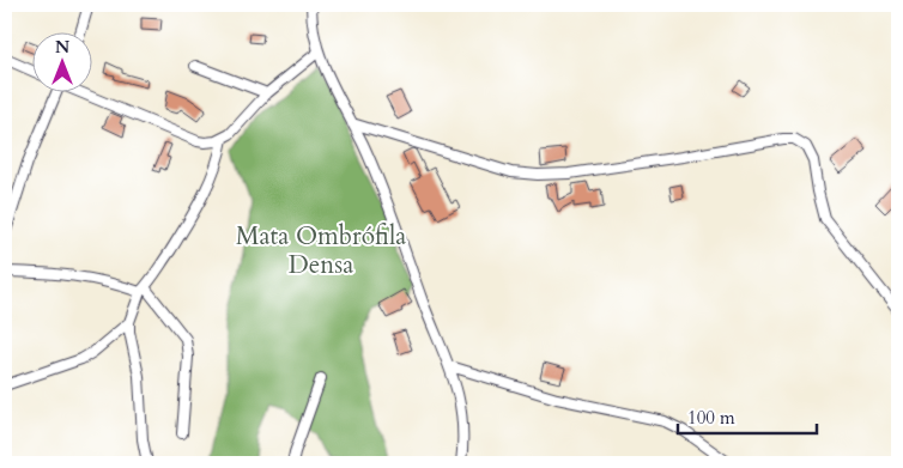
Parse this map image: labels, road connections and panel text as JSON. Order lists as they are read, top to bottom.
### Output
{
  "parks": ["Mata Ombrófila Densa"],
  "scale_bar": "100 m",
  "north": "top"
}
